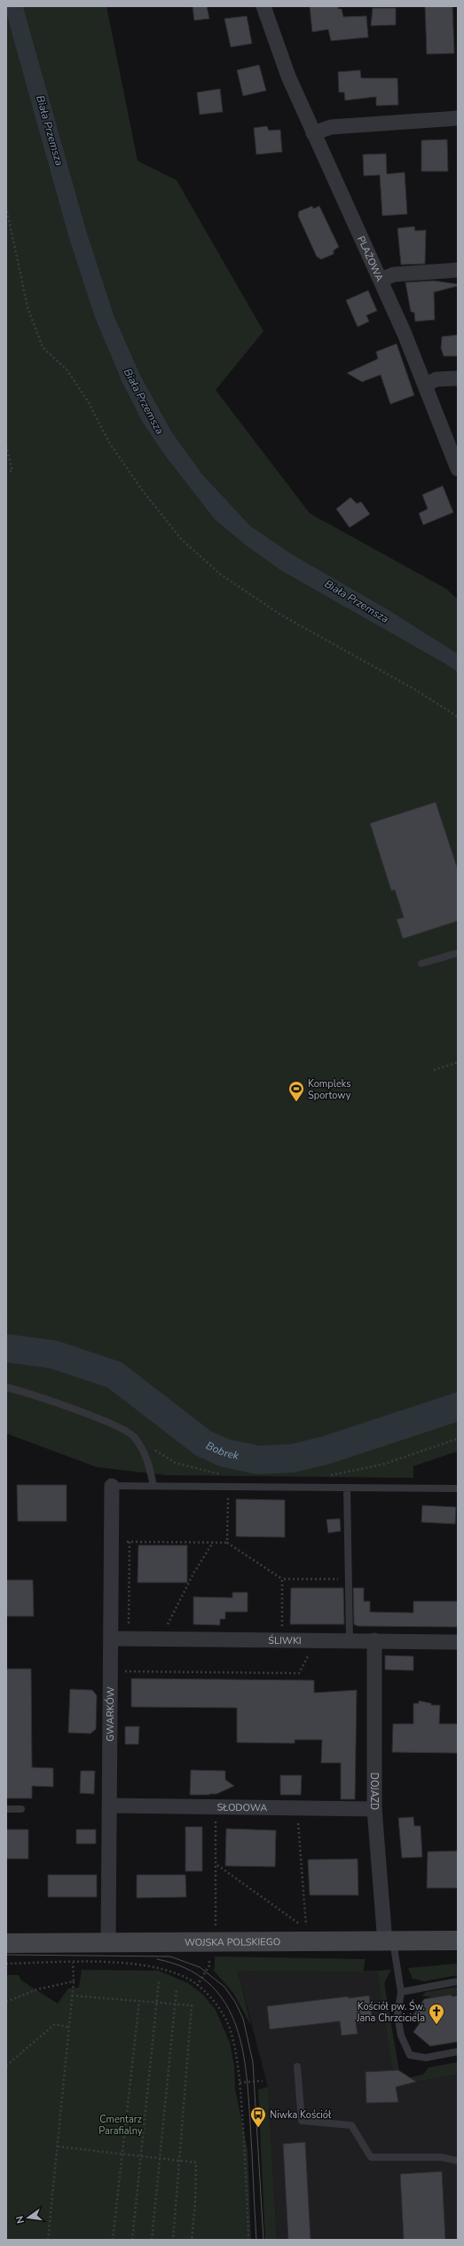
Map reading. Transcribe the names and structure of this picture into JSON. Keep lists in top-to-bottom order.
{
  "streets": {
    "main road": ["WOJSKA POLSKIEGO"],
    "street": [
      "PLAŻOWA",
      "ŚLIWKI",
      "GWARKÓW",
      "DOJAZD",
      "SŁODOWA"
    ]
  },
  "crossings": [
    ["ŚLIWKI", "GWARKÓW"],
    ["ŚLIWKI", "DOJAZD"],
    ["GWARKÓW", "SŁODOWA"],
    ["GWARKÓW", "WOJSKA POLSKIEGO"],
    ["DOJAZD", "SŁODOWA"],
    ["DOJAZD", "WOJSKA POLSKIEGO"]
  ],
  "water": ["Biała Przemsza", "Bobrek"],
  "parks": ["Cmentarz Parafialny"],
  "places": {
    "sports": ["Kompleks Sportowy"],
    "church": ["Kościół pw. Św. Jana Chrzciciela"],
    "bus stop": ["Niwka Kościół"]
  },
  "north": "left"
}
